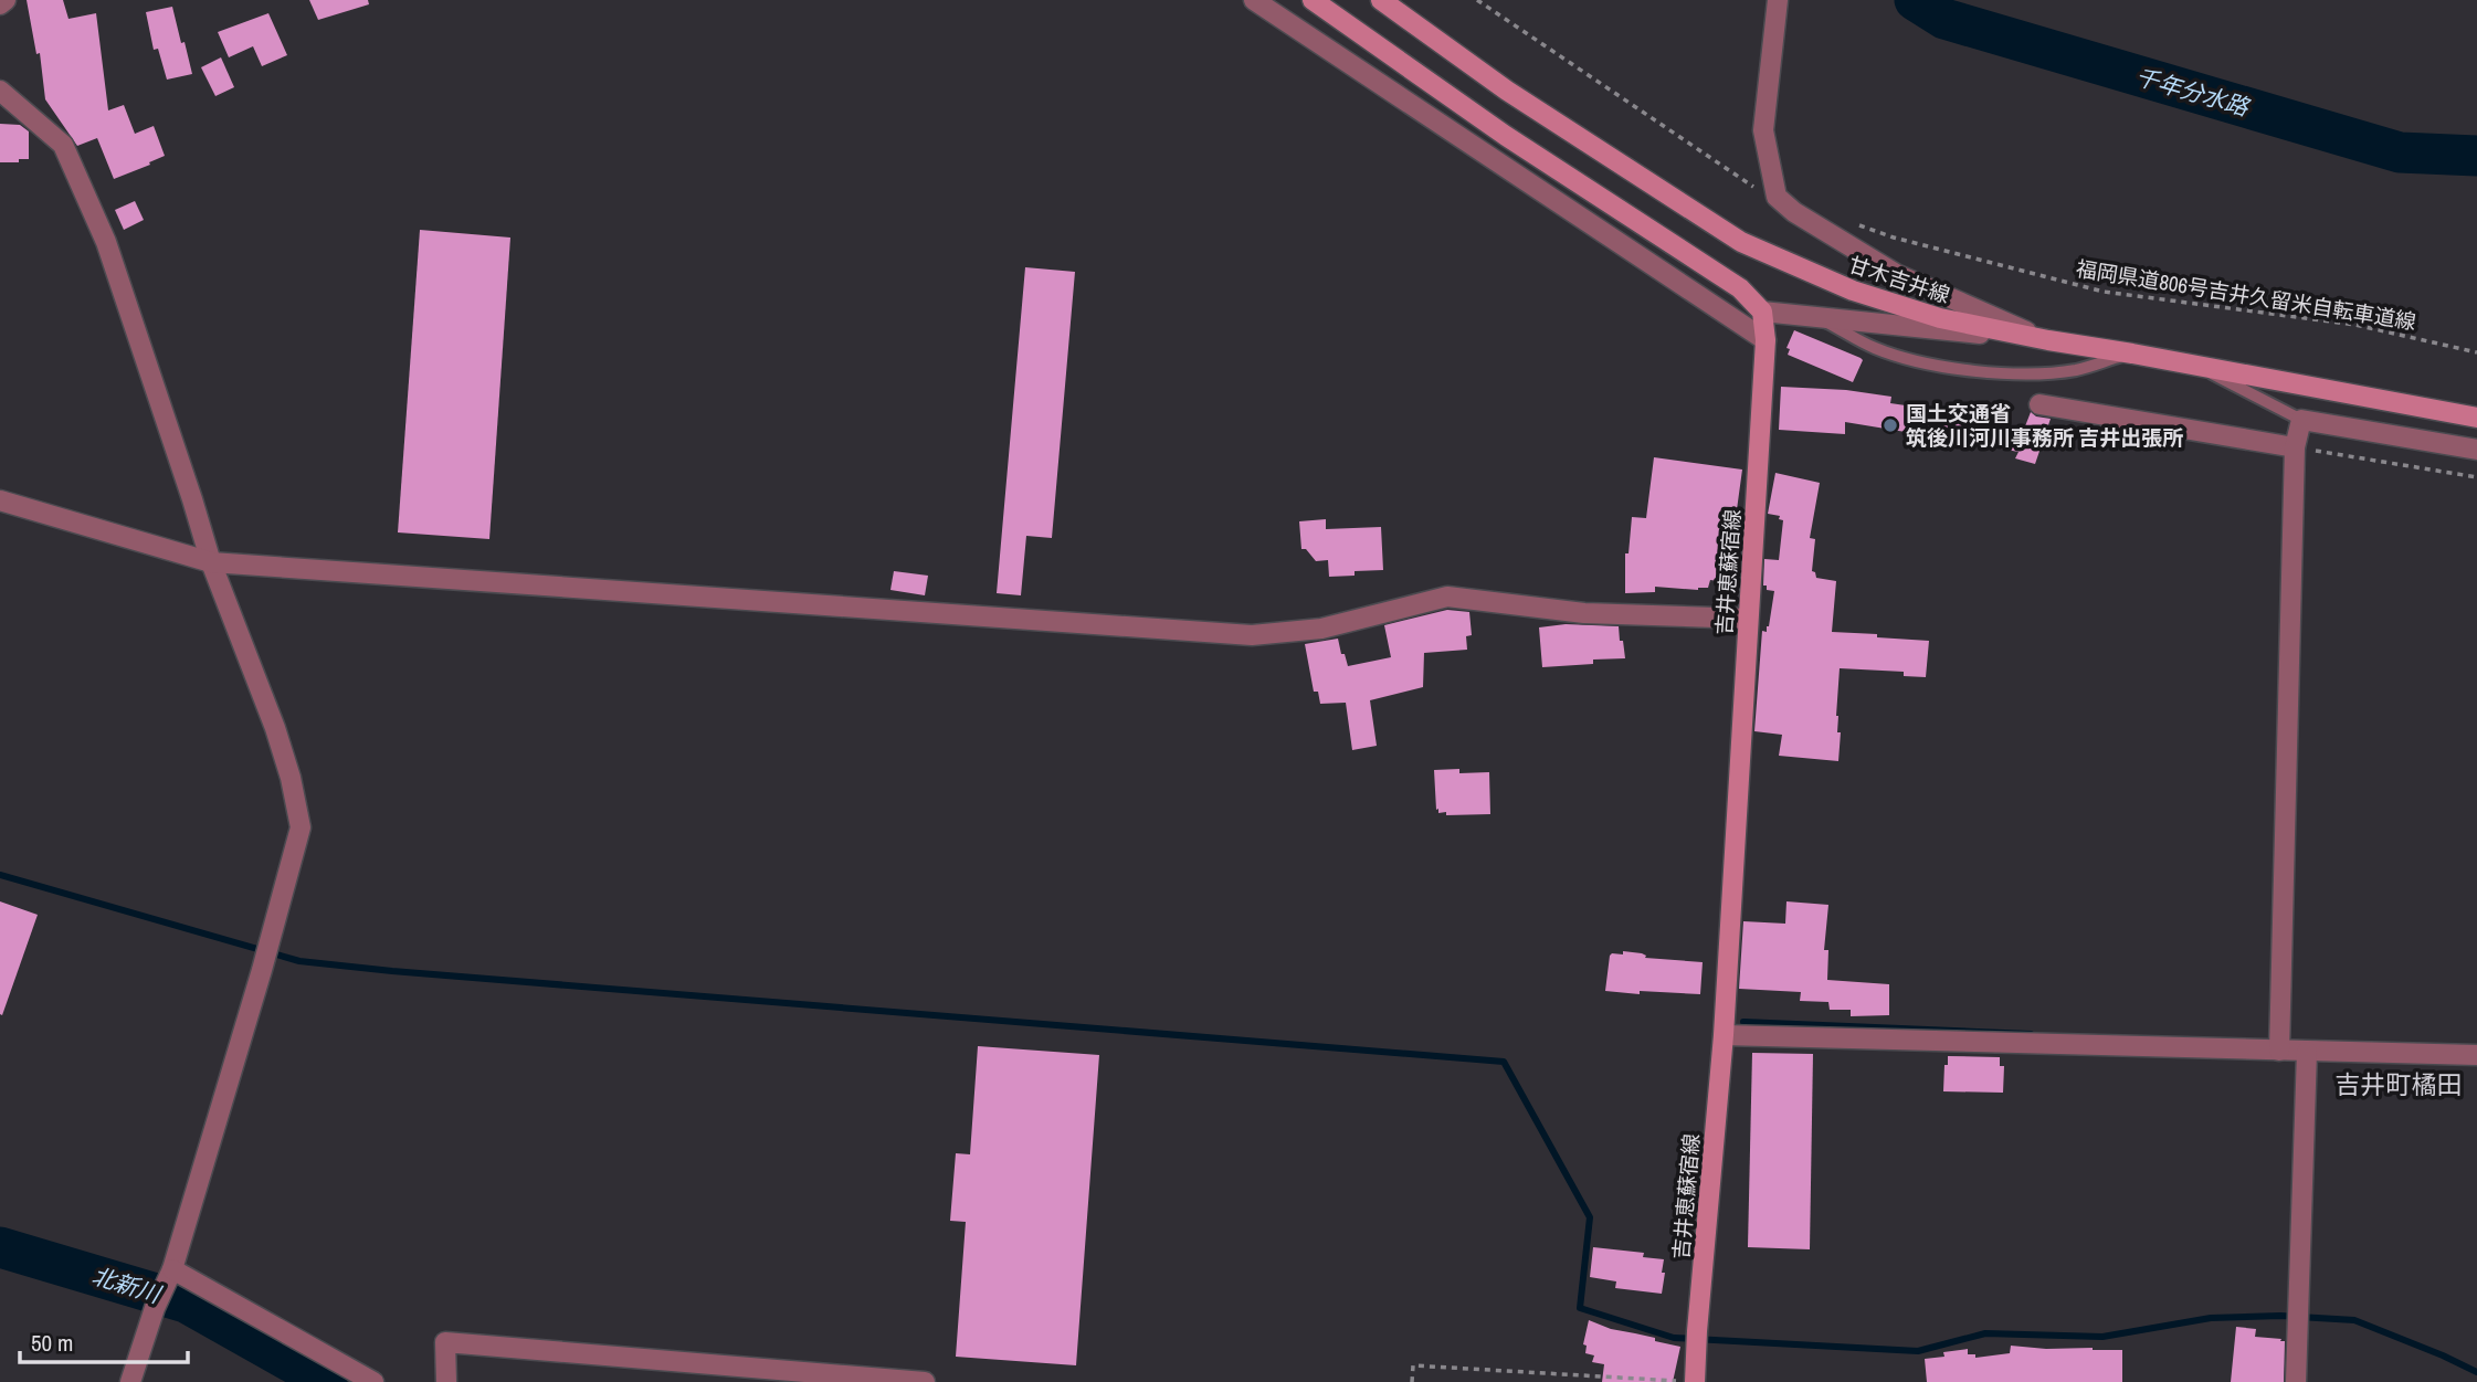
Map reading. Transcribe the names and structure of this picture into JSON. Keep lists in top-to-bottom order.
{
  "streets": {
    "main road": ["甘木吉井線", "吉井恵蘇宿線"],
    "path": ["福岡県道806号吉井久留米自転車道線"]
  },
  "districts": ["吉井町橘田"],
  "water": ["千年分水路", "北新川"],
  "places": ["国土交通省 筑後川河川事務所 吉井出張所"],
  "scale_bar": "50 m"
}
